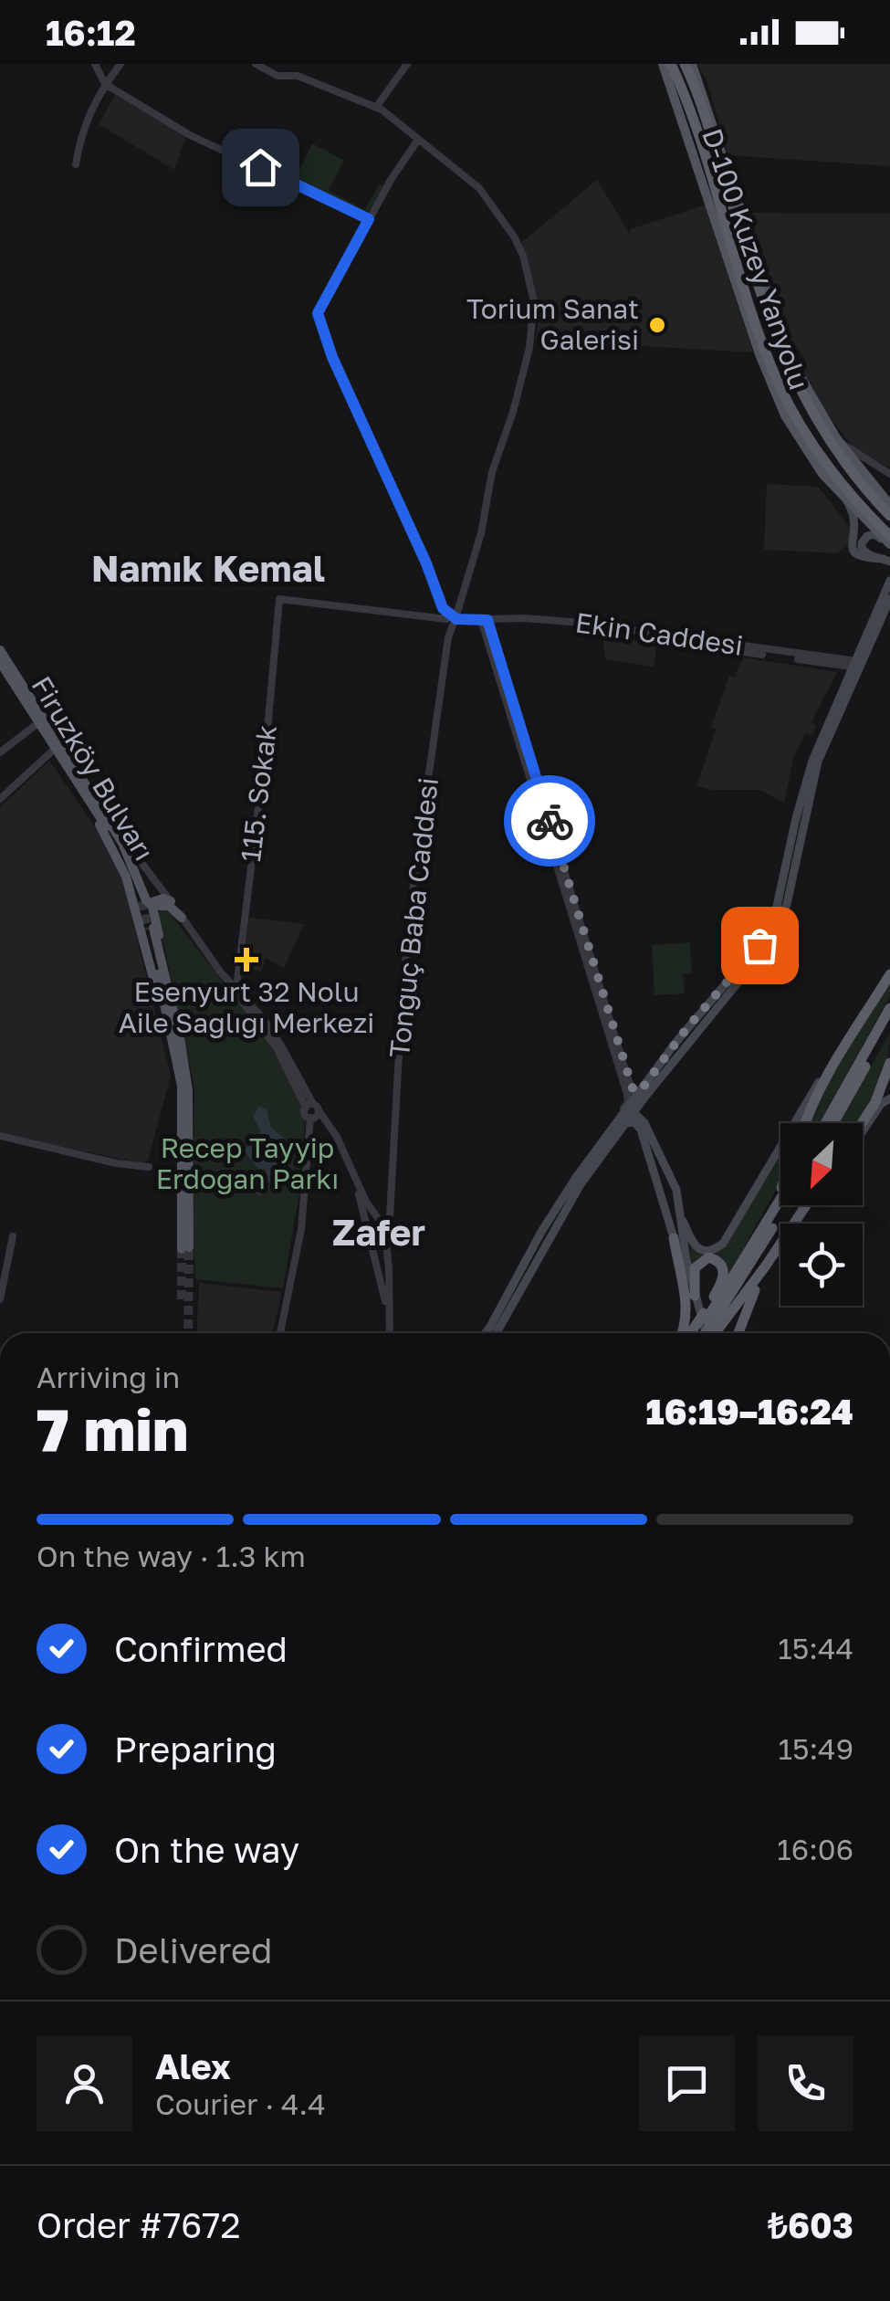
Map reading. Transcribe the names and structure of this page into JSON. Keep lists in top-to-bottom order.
{
  "streets": {
    "main road": ["D-100 Kuzey Yanyolu", "Firuzköy Bulvarı"],
    "street": ["Ekin Caddesi", "115. Sokak", "Tonguç Baba Caddesi"]
  },
  "crossings": [
    ["Ekin Caddesi", "115. Sokak"],
    ["Ekin Caddesi", "Tonguç Baba Caddesi"]
  ],
  "districts": ["Namık Kemal", "Zafer"],
  "parks": ["Recep Tayyip Erdoğan Parkı"],
  "places": {
    "other": ["Torium Sanat Galerisi"],
    "health": ["Esenyurt 32 Nolu Aile Sağlığı Merkezi"]
  },
  "north": "bottom left",
  "page": {
    "status": "16:12",
    "heading": ["7 min", "Arriving in", "16:19–16:24"],
    "panel": [
      "Alex",
      "Courier · 4.4",
      "Order #7672",
      "₺603"
    ],
    "bar": "On the way · 1.3 km",
    "list": [
      ["Confirmed", "15:44"],
      ["Preparing", "15:49"],
      ["On the way", "16:06"],
      "Delivered"
    ]
  }
}
